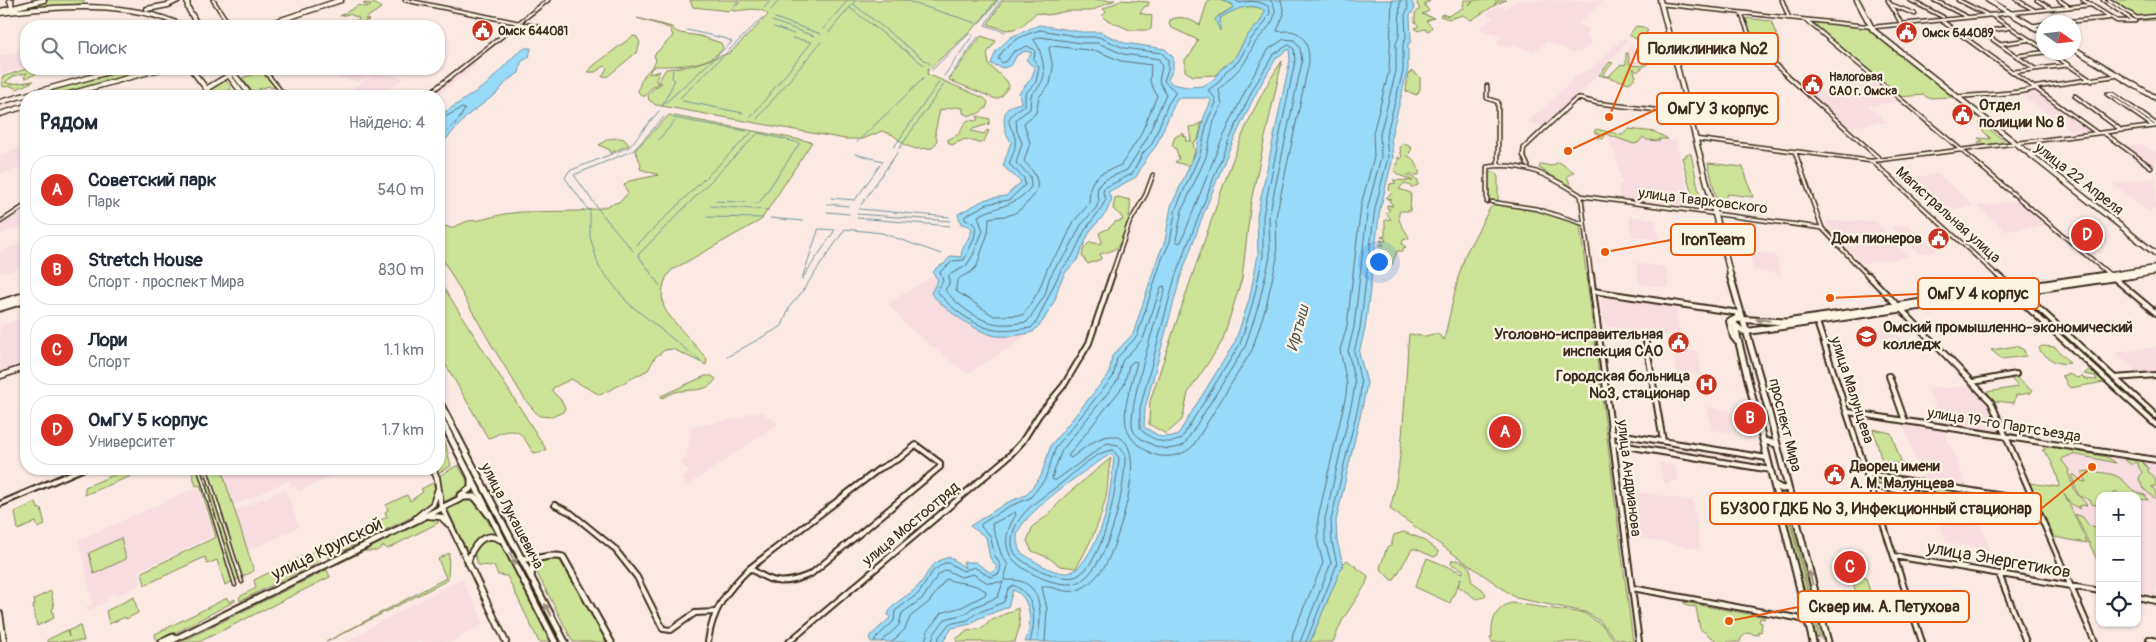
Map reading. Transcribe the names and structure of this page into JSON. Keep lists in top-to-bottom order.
{
  "streets": {
    "main road": [
      "улица 22 Апреля",
      "проспект Мира",
      "улица Лукашевича",
      "улица Крупской"
    ],
    "street": [
      "улица Тварковского",
      "Магистральная улица",
      "улица Малунцева",
      "улица 19-го Партсъезда",
      "улица Андрианова",
      "улица Мостоотряд",
      "улица Энергетиков"
    ]
  },
  "crossings": [
    ["улица Тварковского", "проспект Мира"],
    ["улица Тварковского", "улица Андрианова"],
    ["улица Малунцева", "улица 19-го Партсъезда"],
    ["улица Малунцева", "улица Энергетиков"],
    ["улица Лукашевича", "улица Крупской"]
  ],
  "water": ["Иртыш"],
  "places": {
    "public building": [
      "Омск 644081",
      "Омск 644089",
      "Налоговая САО г. Омска",
      "Отдел полиции № 8",
      "Дом пионеров",
      "Уголовно-исправительная инспекция САО",
      "Дворец имени А. М. Малунцева"
    ],
    "other": [
      "Поликлиника №2",
      "ОмГУ 3 корпус",
      "IronTeam",
      "ОмГУ 4 корпус",
      "БУЗОО ГДКБ № 3, Инфекционный стационар",
      "Сквер им. А. Петухова"
    ],
    "school or university": ["Омский промышленно-экономический колледж"],
    "hospital": ["Городская больница №3, стационар"]
  },
  "north": "right",
  "page": {
    "search": "Поиск",
    "heading": ["Рядом", "Найдено: 4"],
    "list": [
      {
        "mark": "A",
        "name": "Советский парк",
        "note": "Парк",
        "value": "540 m"
      },
      {
        "mark": "B",
        "name": "Stretch House",
        "note": "Спорт · проспект Мира",
        "value": "830 m"
      },
      {
        "mark": "C",
        "name": "Лори",
        "note": "Спорт",
        "value": "1.1 km"
      },
      {
        "mark": "D",
        "name": "ОмГУ 5 корпус",
        "note": "Университет",
        "value": "1.7 km"
      }
    ],
    "pins": [
      "D",
      "B",
      "A",
      "C"
    ],
    "map_buttons": ["+", "−"]
  }
}
